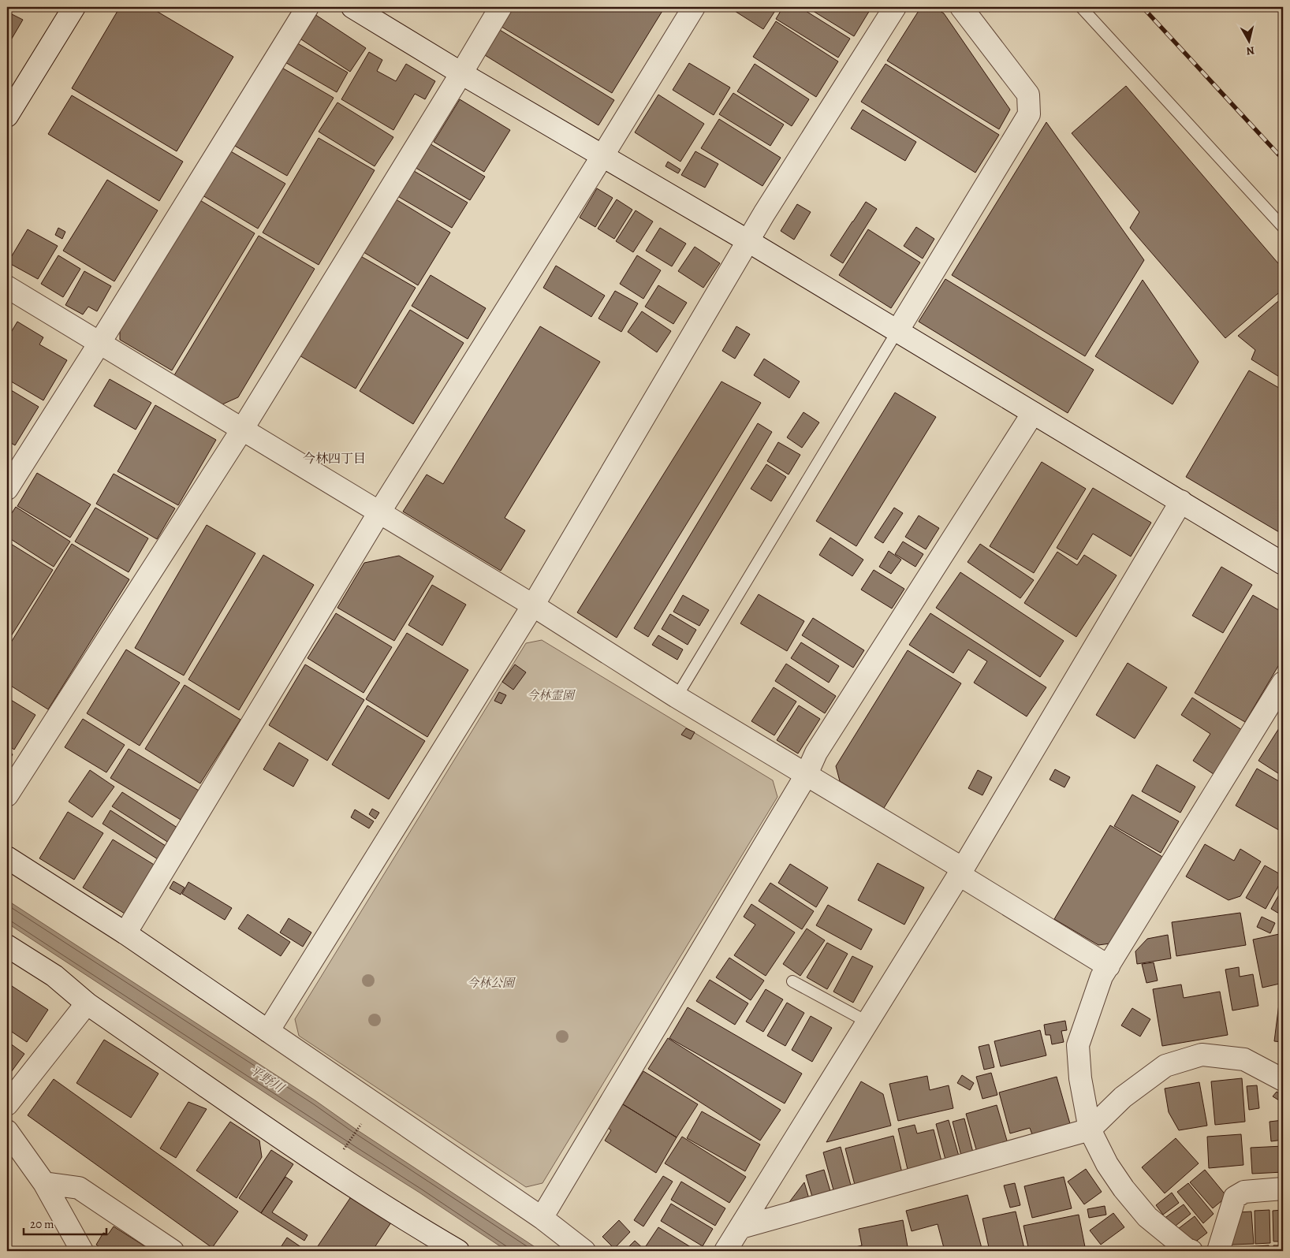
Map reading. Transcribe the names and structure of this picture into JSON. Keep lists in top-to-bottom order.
{
  "districts": ["今林四丁目"],
  "water": ["平野川"],
  "parks": ["今林霊園", "今林公園"],
  "scale_bar": "20 m",
  "north": "bottom"
}
